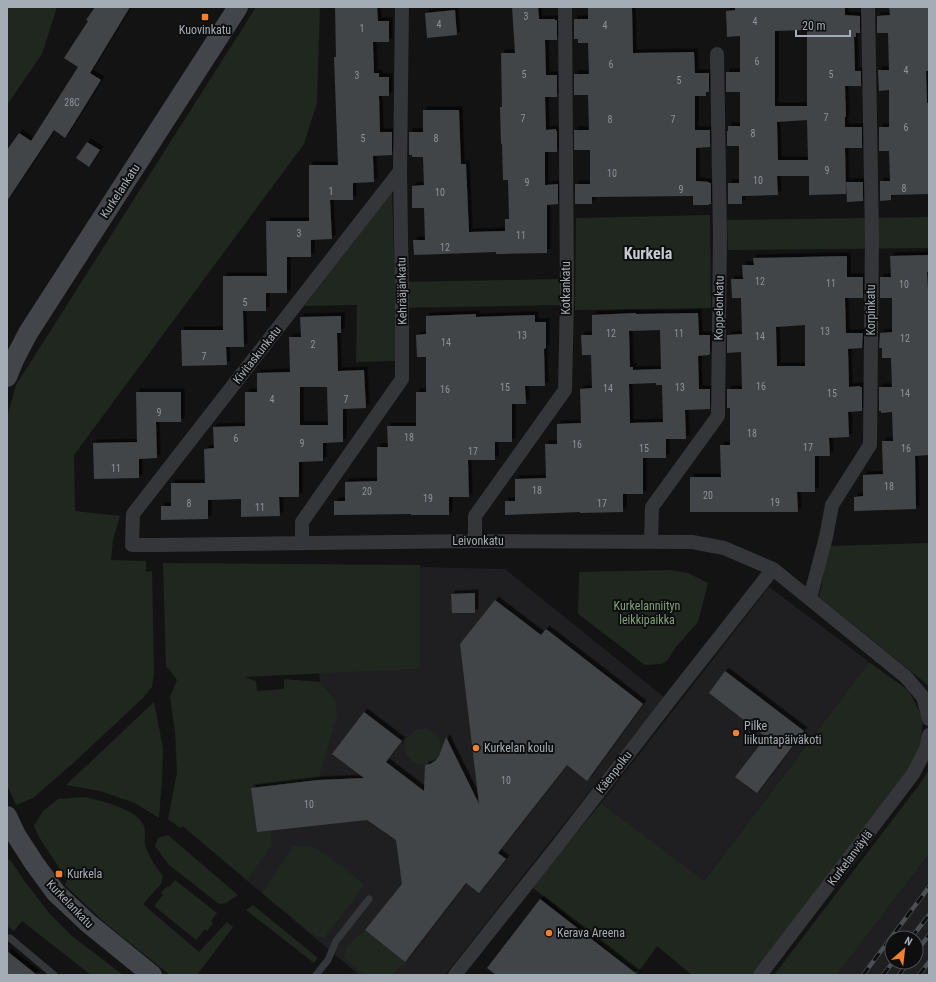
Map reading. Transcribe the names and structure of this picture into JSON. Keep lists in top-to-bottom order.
{
  "streets": {
    "street": [
      "Kurkelankatu",
      "Kotkankatu",
      "Kehrääjänkatu",
      "Koppelonkatu",
      "Korpinkatu",
      "Kivitaskunkatu",
      "Leivonkatu",
      "Käenpolku",
      "Kurkelanväylä"
    ]
  },
  "crossings": [
    ["Kotkankatu", "Leivonkatu"],
    ["Kehrääjänkatu", "Kivitaskunkatu"],
    ["Kehrääjänkatu", "Leivonkatu"],
    ["Koppelonkatu", "Leivonkatu"],
    ["Korpinkatu", "Leivonkatu"],
    ["Kivitaskunkatu", "Leivonkatu"],
    ["Leivonkatu", "Käenpolku"]
  ],
  "districts": ["Kurkela"],
  "parks": ["Kurkelanniityn leikkipaikka"],
  "places": {
    "transit": ["Kuovinkatu", "Kurkela"],
    "other": ["Pilke liikuntapäiväkoti", "Kurkelan koulu", "Kerava Areena"]
  },
  "house_numbers": [
    "3",
    "4",
    "4",
    "4",
    "1",
    "6",
    "6",
    "4",
    "5",
    "5",
    "3",
    "5",
    "28C",
    "7",
    "7",
    "8",
    "7",
    "6",
    "8",
    "5",
    "8",
    "9",
    "10",
    "10",
    "9",
    "8",
    "9",
    "1",
    "10",
    "3",
    "11",
    "12",
    "12",
    "11",
    "10",
    "5",
    "13",
    "12",
    "11",
    "13",
    "14",
    "12",
    "14",
    "2",
    "7",
    "16",
    "15",
    "13",
    "14",
    "16",
    "15",
    "14",
    "4",
    "7",
    "9",
    "18",
    "18",
    "6",
    "9",
    "16",
    "17",
    "15",
    "16",
    "17",
    "11",
    "18",
    "18",
    "20",
    "20",
    "19",
    "19",
    "8",
    "17",
    "11",
    "10",
    "10"
  ],
  "scale_bar": "20 m",
  "north": "top right"
}
